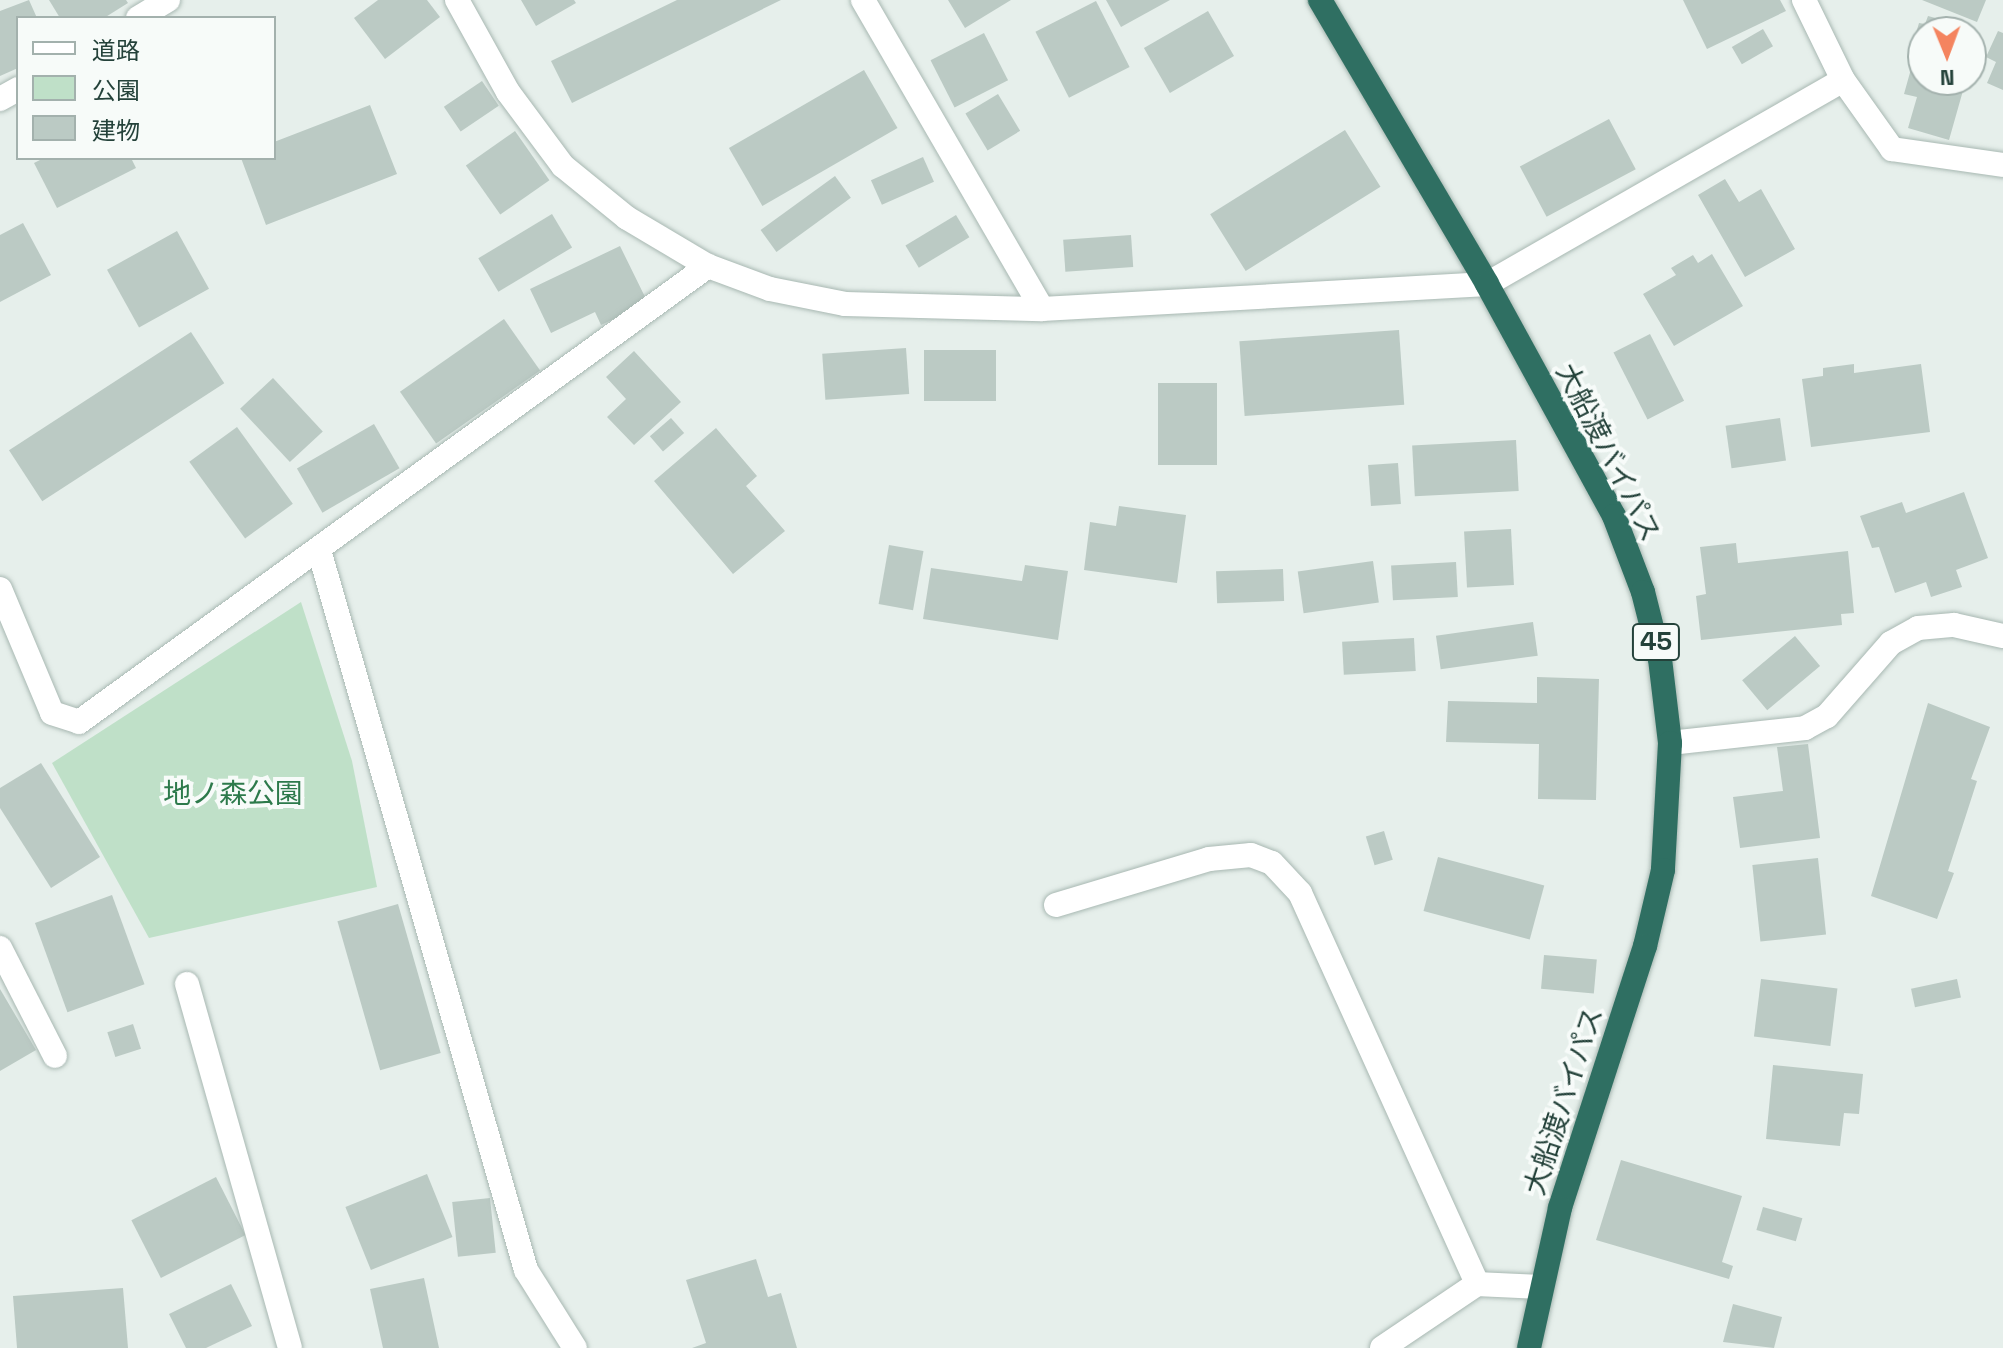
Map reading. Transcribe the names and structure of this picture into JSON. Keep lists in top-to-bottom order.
{
  "streets": {
    "highway": ["大船渡バイパス", "45"]
  },
  "parks": ["地ノ森公園"],
  "legend": ["道路", "公園", "建物"],
  "north": "bottom"
}
